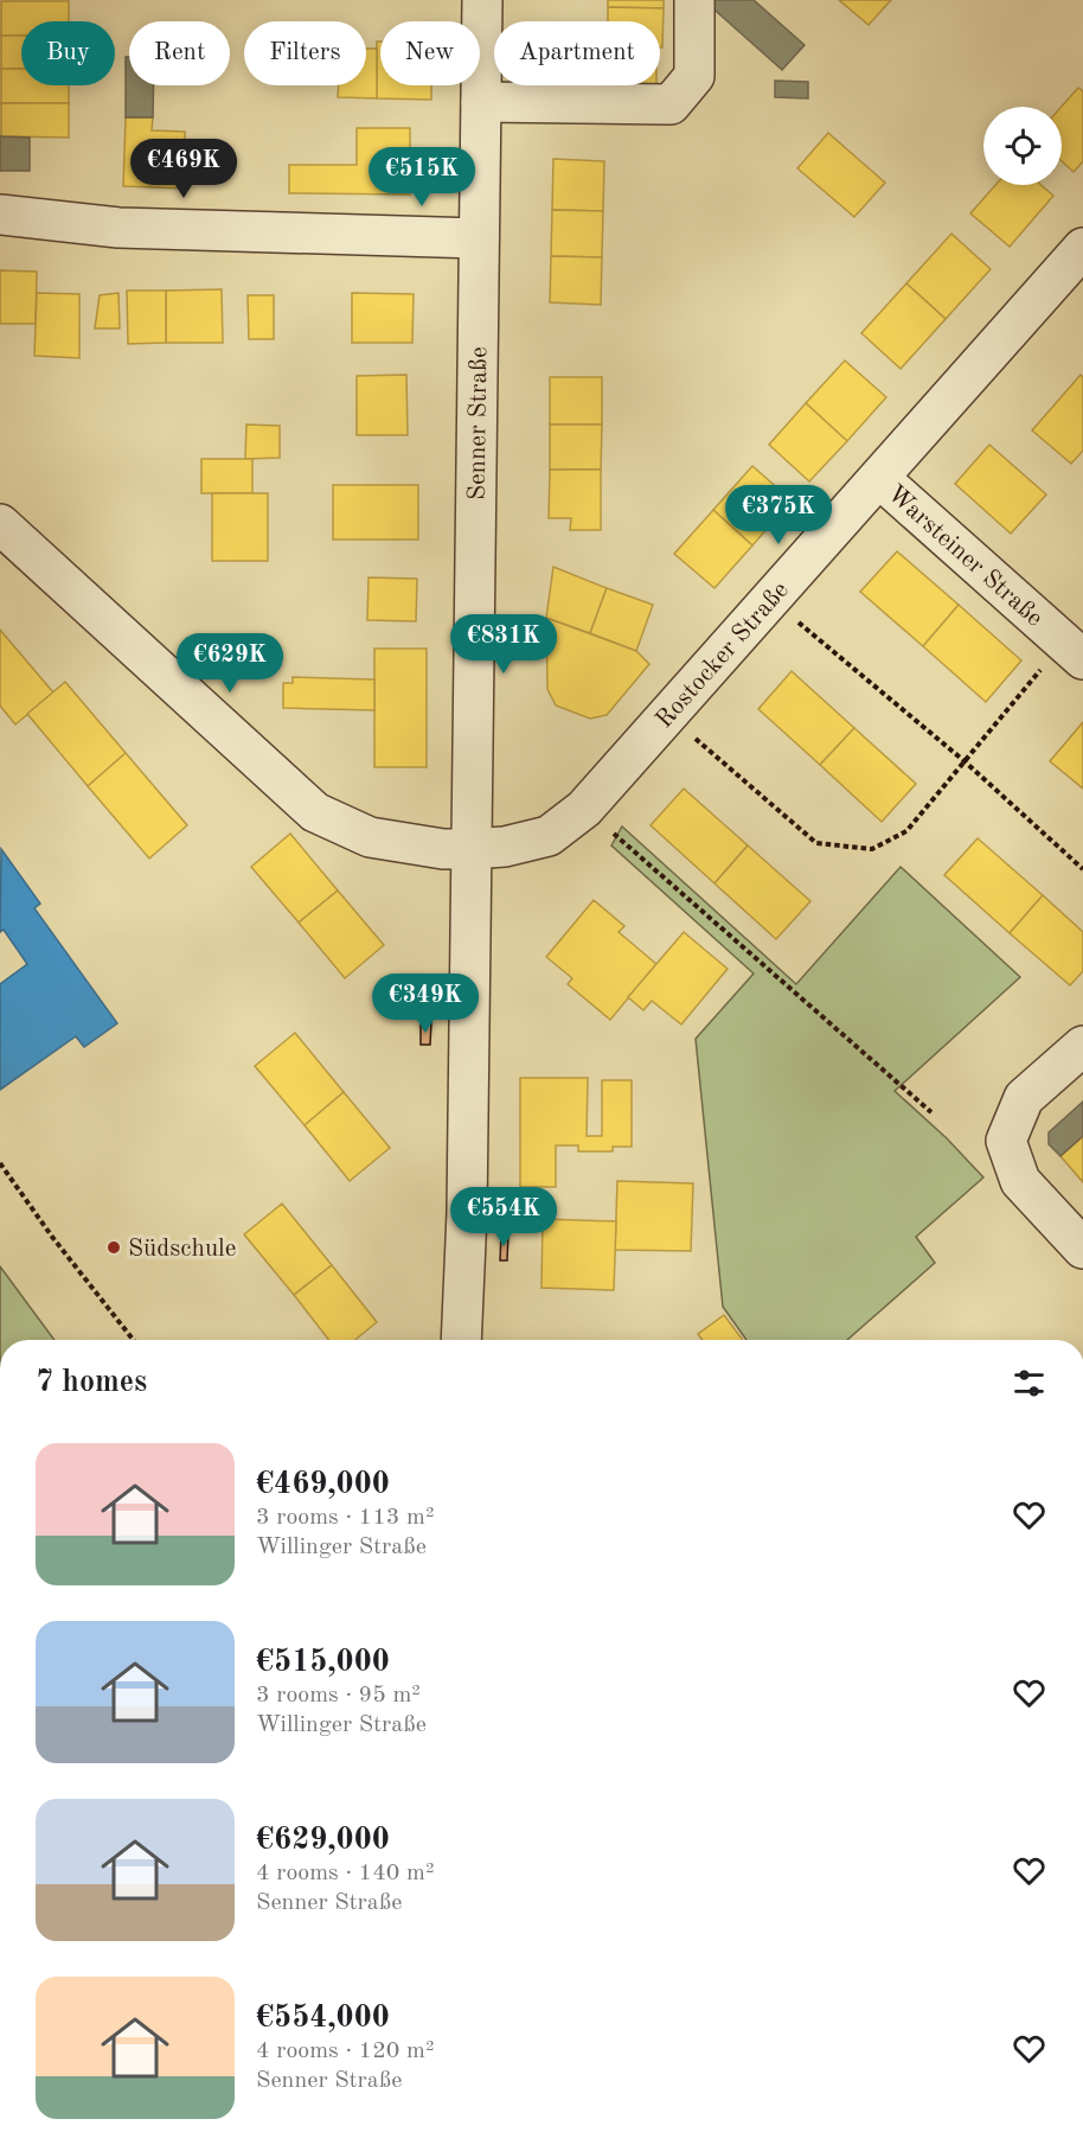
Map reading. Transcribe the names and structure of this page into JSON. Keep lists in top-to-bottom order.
{
  "streets": {
    "street": ["Senner Straße", "Warsteiner Straße", "Rostocker Straße"]
  },
  "crossings": [
    ["Senner Straße", "Rostocker Straße"],
    ["Warsteiner Straße", "Rostocker Straße"]
  ],
  "places": ["Südschule"],
  "page": {
    "chip": [
      "Buy",
      "Rent",
      "Filters",
      "New",
      "Apartment"
    ],
    "price": [
      "€469K",
      "€515K",
      "€375K",
      "€831K",
      "€629K",
      "€349K",
      "€554K"
    ],
    "heading": "7 homes",
    "list": [
      {
        "name": "€469,000",
        "note": "3 rooms · 113 m² · Willinger Straße"
      },
      {
        "name": "€515,000",
        "note": "3 rooms · 95 m² · Willinger Straße"
      },
      {
        "name": "€629,000",
        "note": "4 rooms · 140 m² · Senner Straße"
      },
      {
        "name": "€554,000",
        "note": "4 rooms · 120 m² · Senner Straße"
      }
    ]
  }
}
